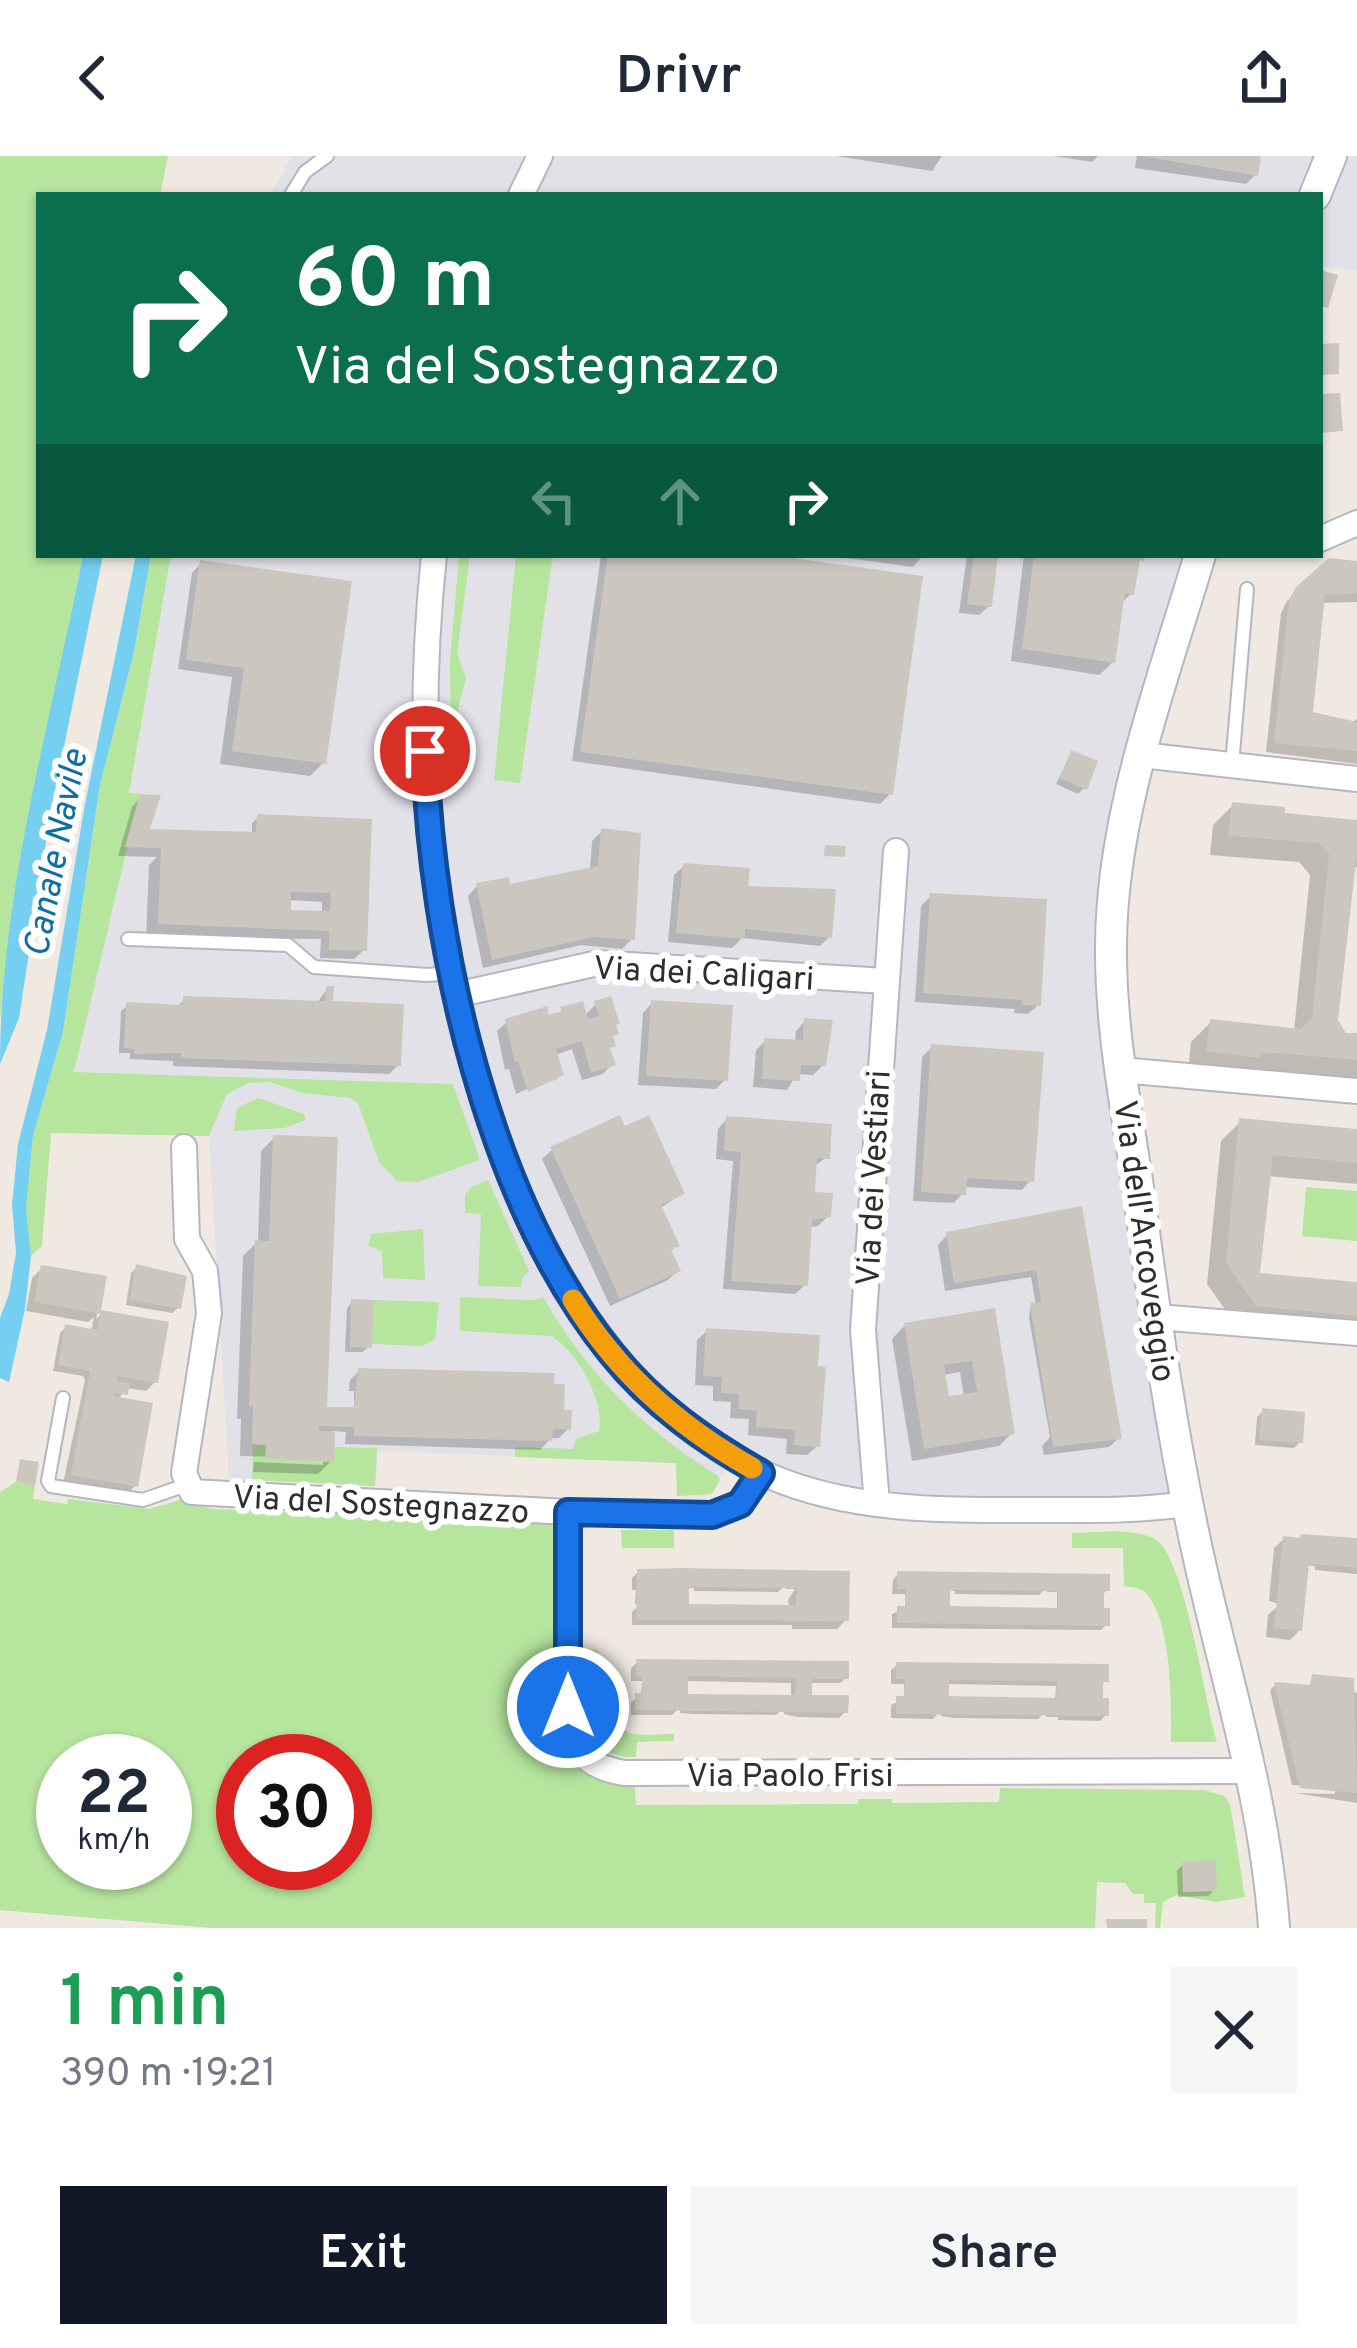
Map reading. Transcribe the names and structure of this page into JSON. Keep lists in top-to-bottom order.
{
  "streets": {
    "street": [
      "Via dei Caligari",
      "Via dei Vestiari",
      "Via dell'Arcoveggio",
      "Via del Sostegnazzo",
      "Via Paolo Frisi"
    ]
  },
  "crossings": [
    ["Via dei Caligari", "Via dei Vestiari"],
    ["Via dell'Arcoveggio", "Via Paolo Frisi"],
    ["Via del Sostegnazzo", "Via Paolo Frisi"]
  ],
  "water": ["Canale Navile"],
  "page": {
    "header": "Drivr",
    "turn": ["60 m", "Via del Sostegnazzo"],
    "speed": "22 km/h",
    "limit": "30",
    "heading": ["1 min", "390 m · 19:21"],
    "buttons": ["Exit", "Share"]
  }
}
